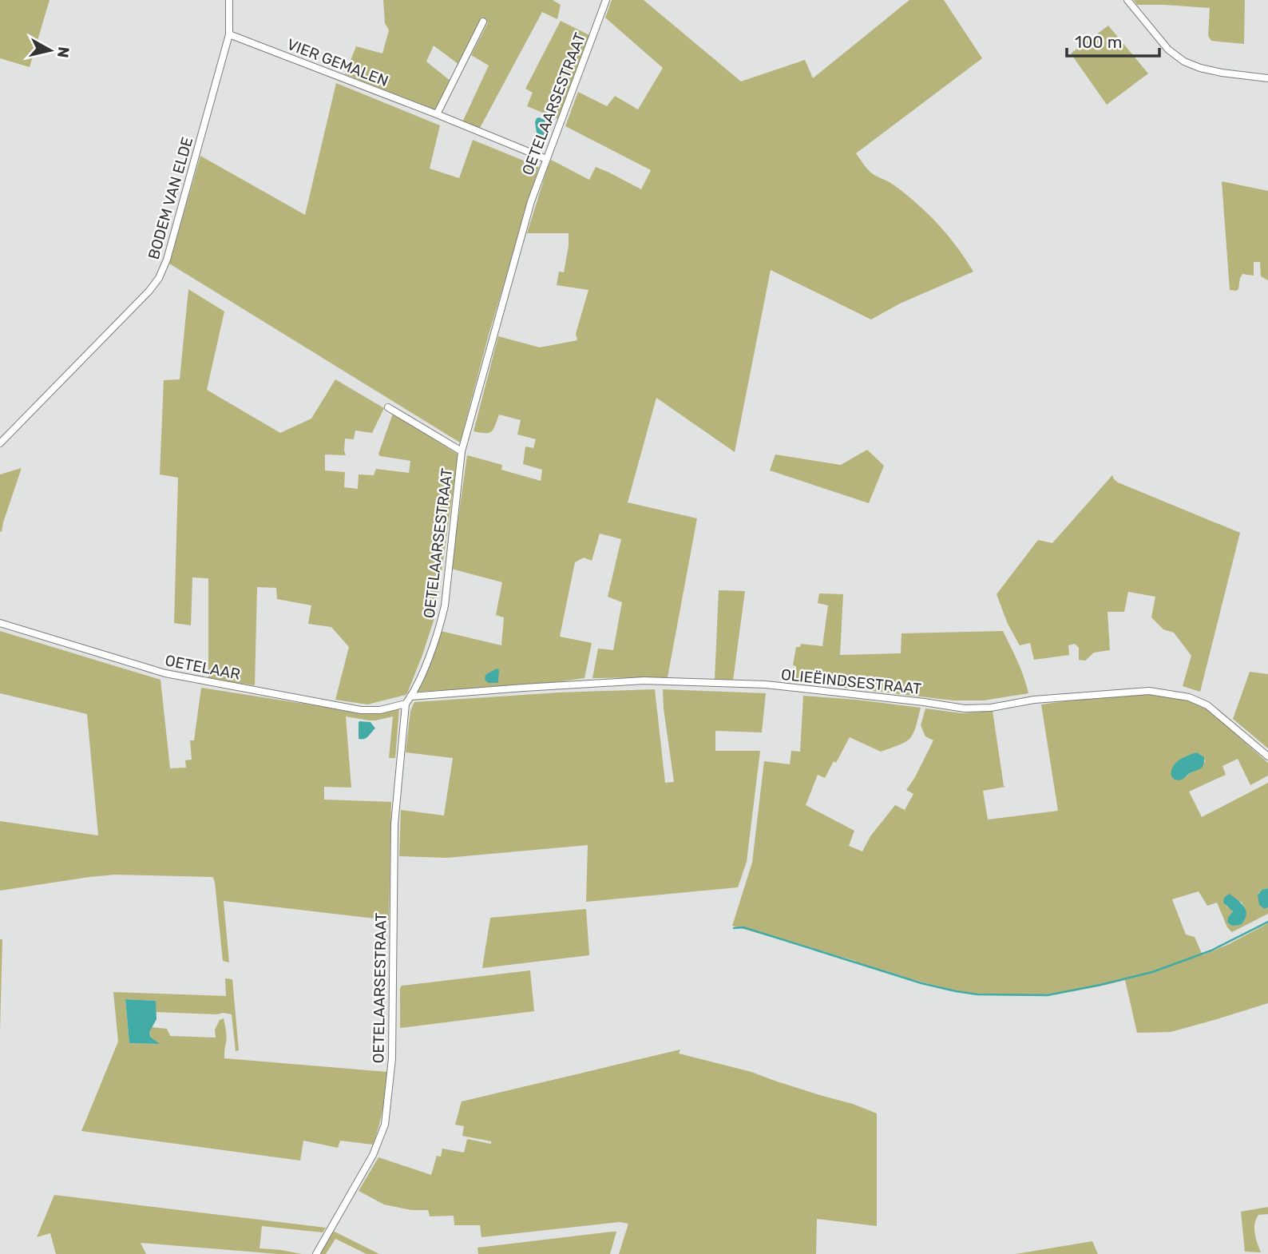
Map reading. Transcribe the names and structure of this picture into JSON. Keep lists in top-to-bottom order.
{
  "streets": {
    "street": [
      "VIER GEMALEN",
      "OETELAARSESTRAAT",
      "BODEM VAN ELDE",
      "OETELAAR",
      "OLIEËINDSESTRAAT"
    ]
  },
  "crossings": [
    ["VIER GEMALEN", "OETELAARSESTRAAT"],
    ["VIER GEMALEN", "BODEM VAN ELDE"],
    ["OETELAARSESTRAAT", "OETELAAR"],
    ["OETELAARSESTRAAT", "OLIEËINDSESTRAAT"]
  ],
  "scale_bar": "100 m",
  "north": "right"
}
